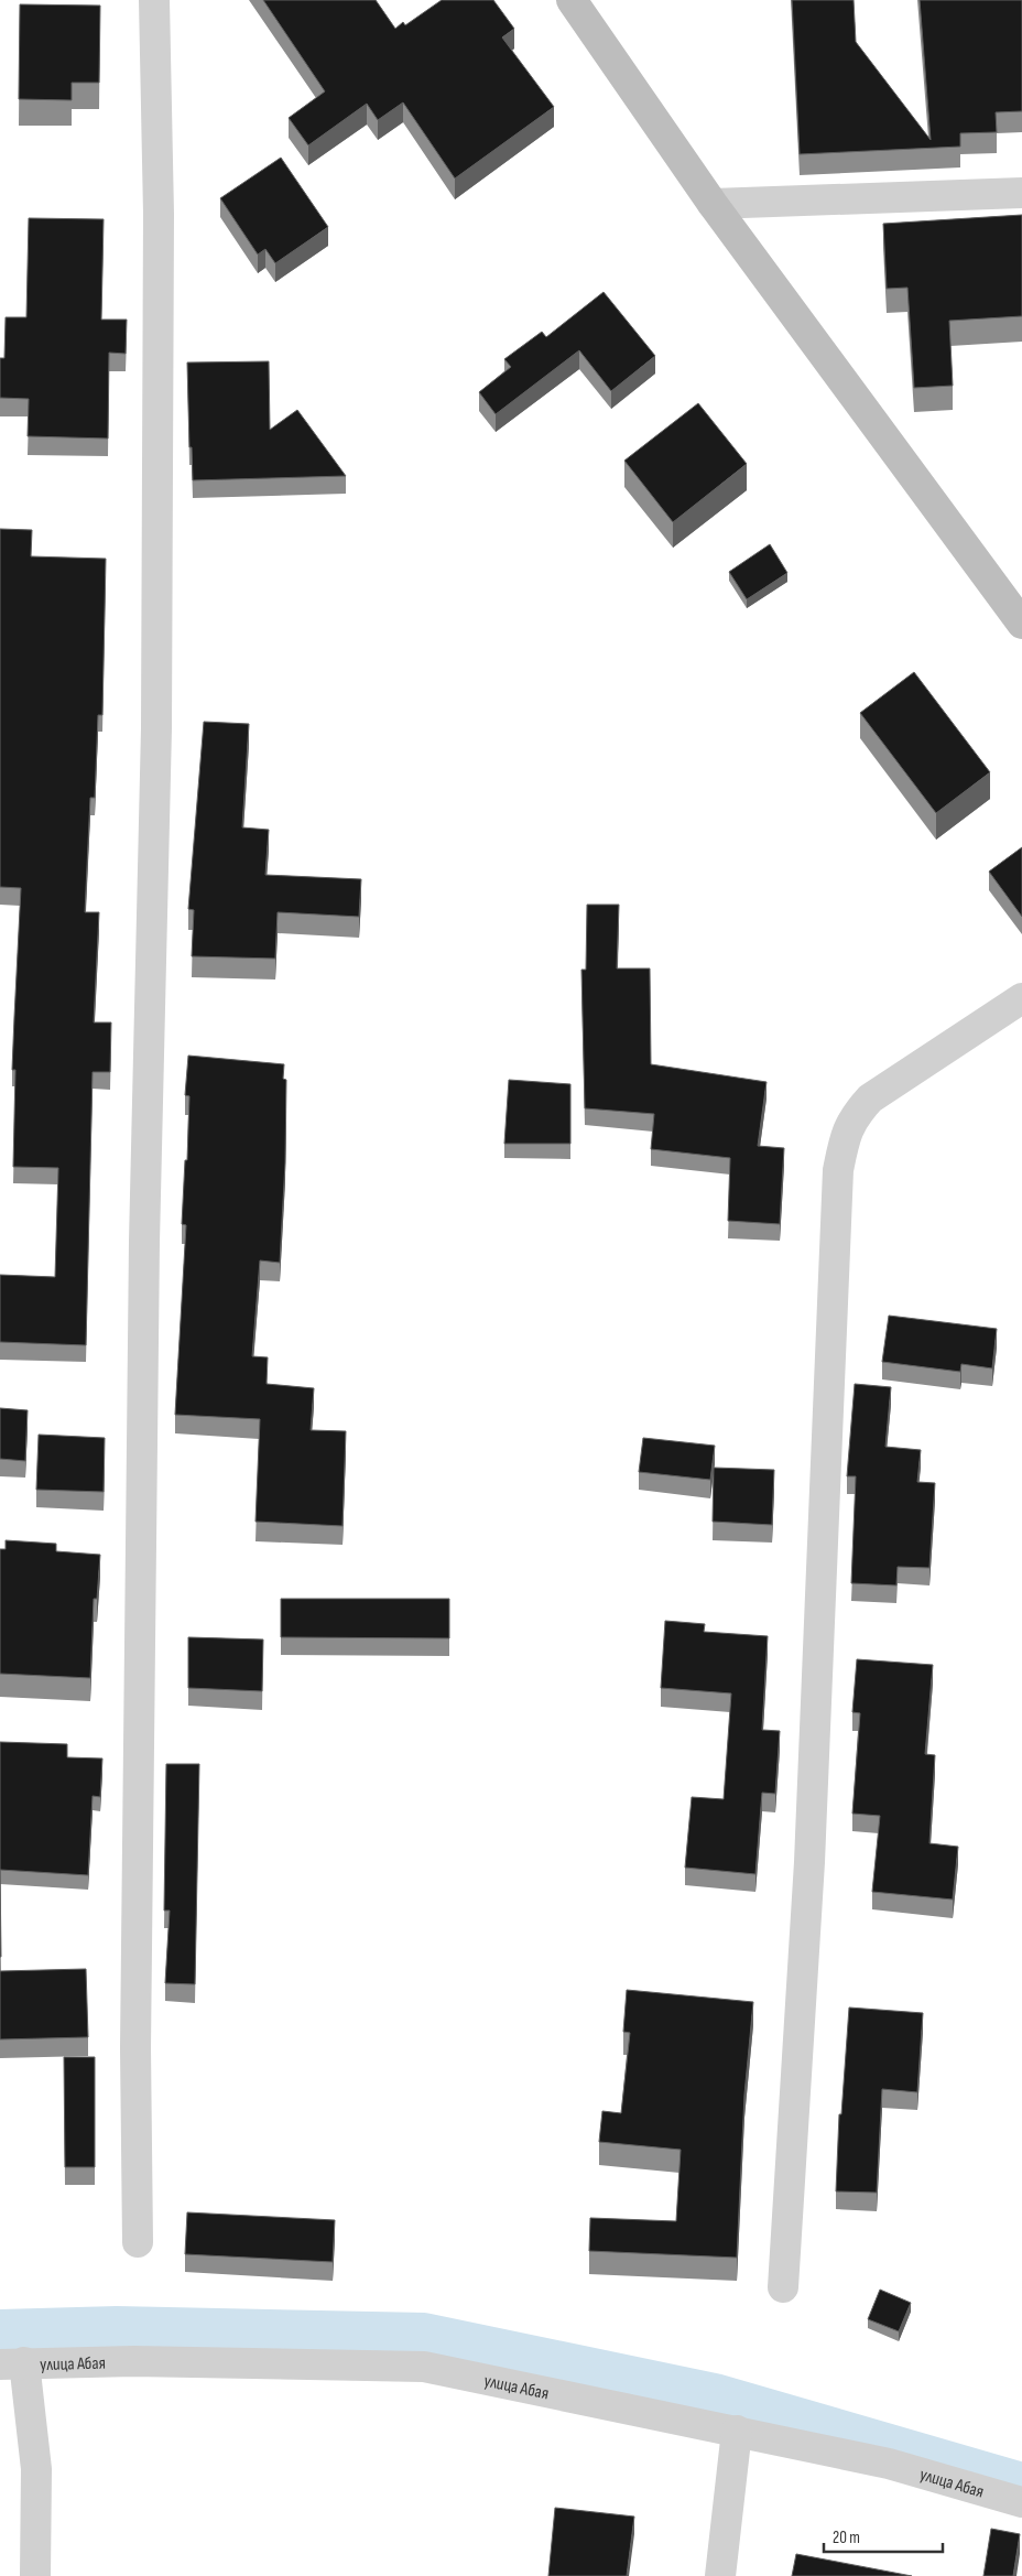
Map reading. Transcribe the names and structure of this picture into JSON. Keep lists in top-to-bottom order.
{
  "streets": {
    "street": ["улица Абая"]
  },
  "scale_bar": "20 m"
}
